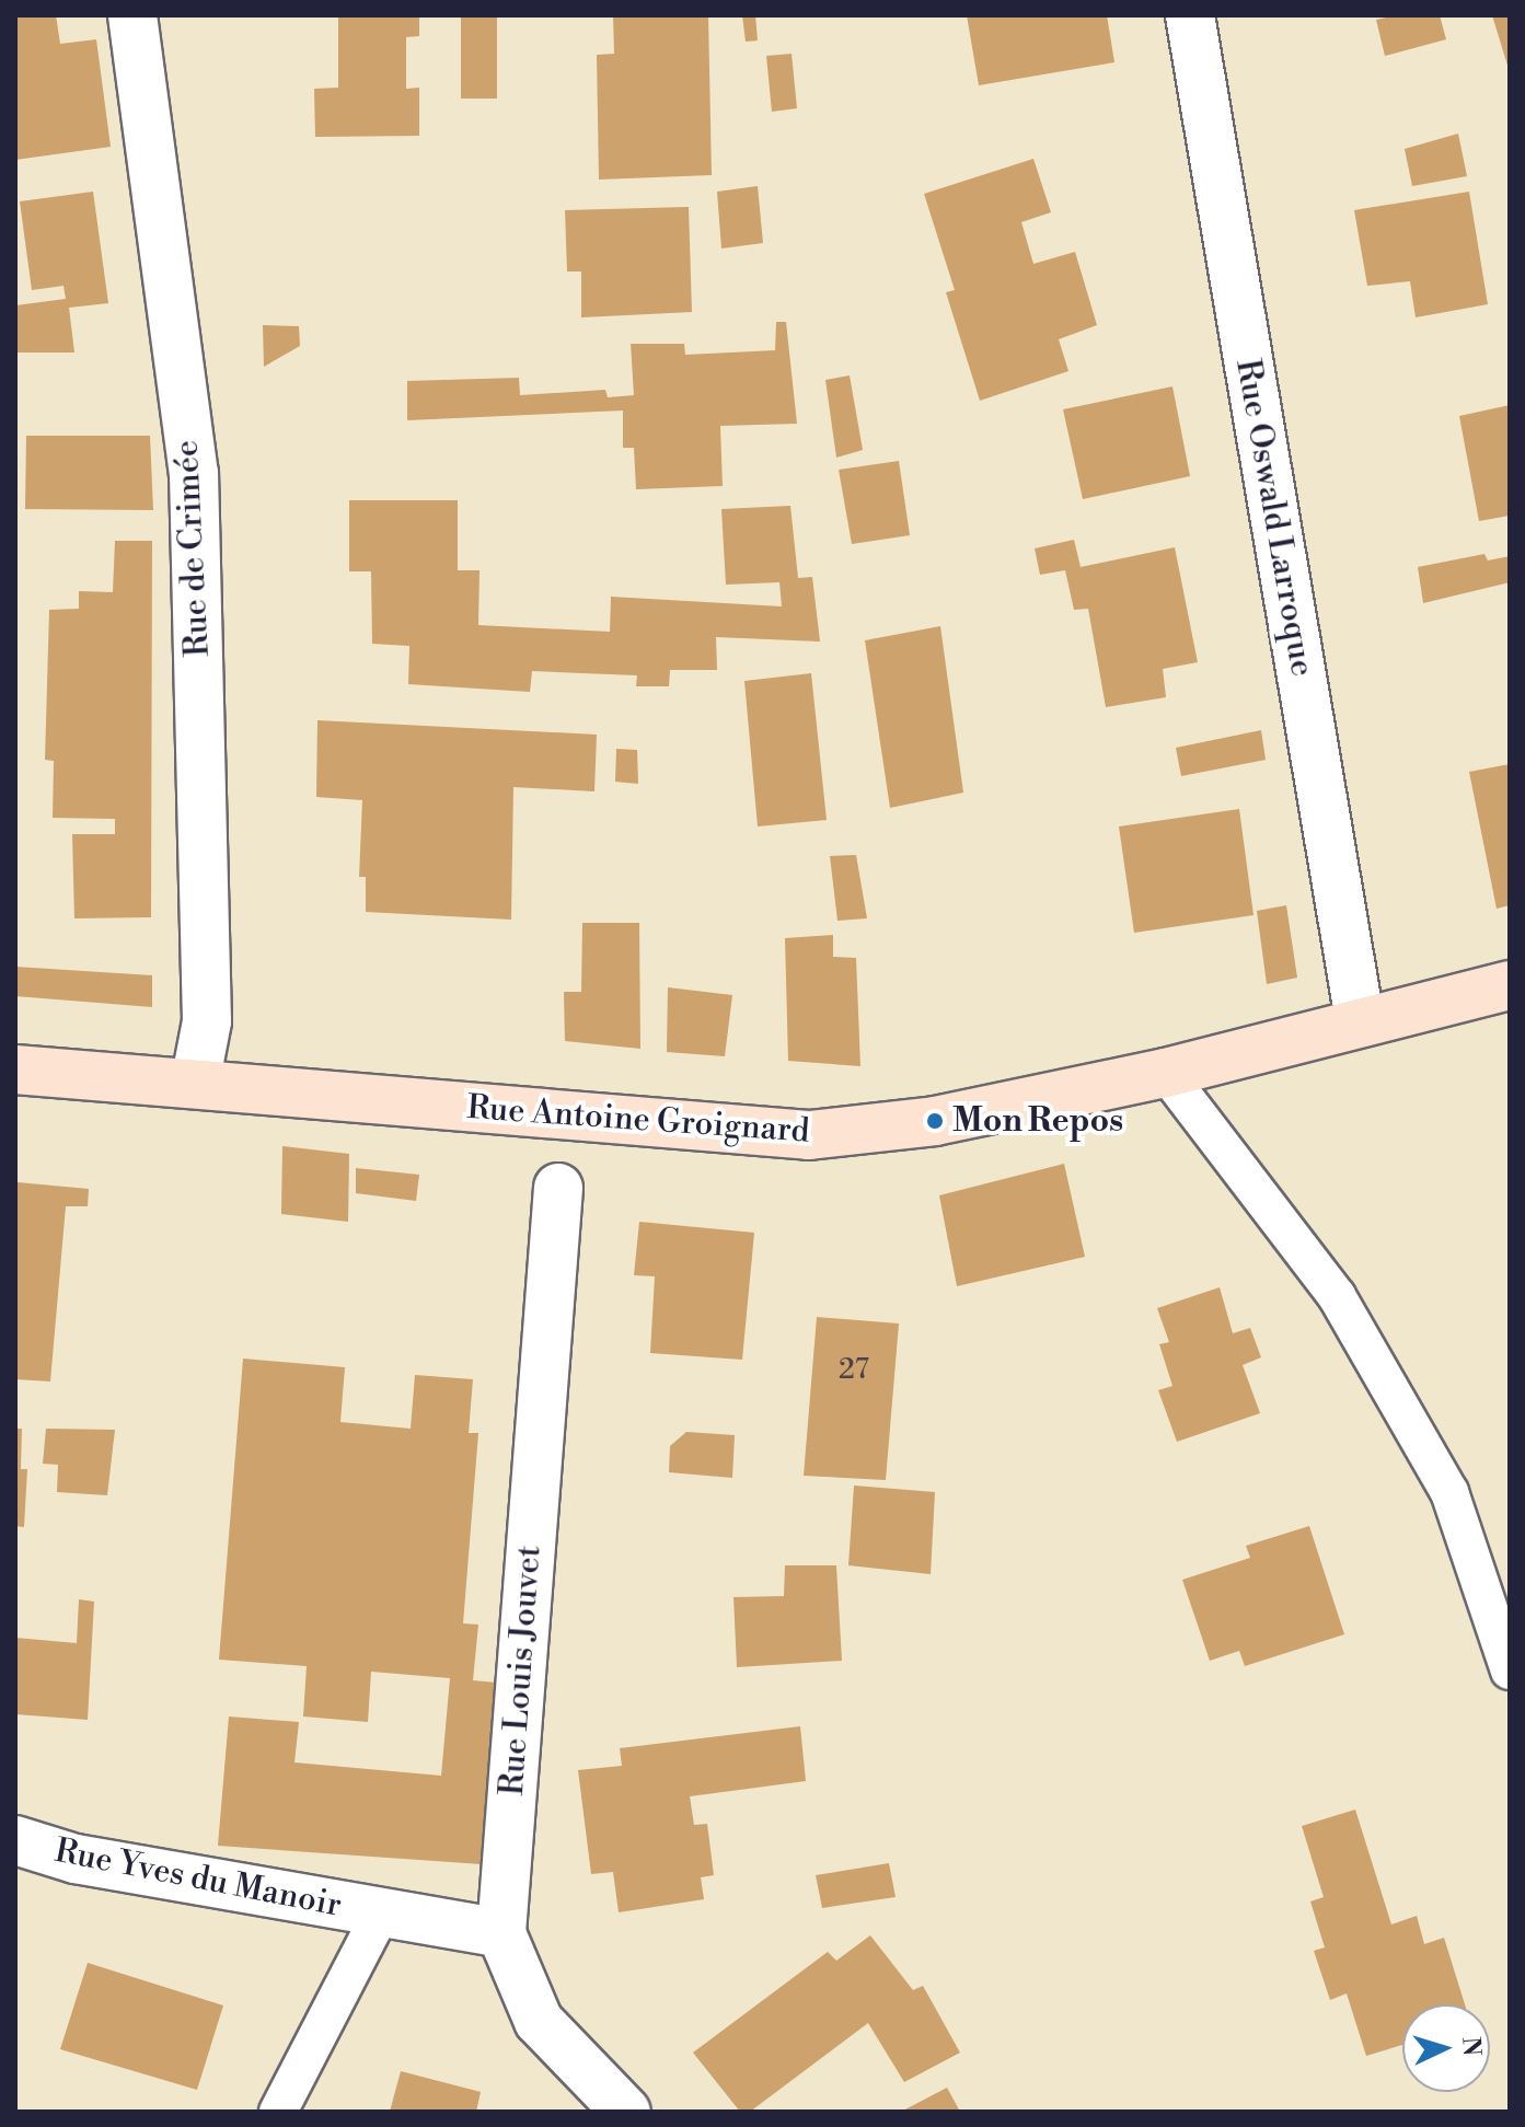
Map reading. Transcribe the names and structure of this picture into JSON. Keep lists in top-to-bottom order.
{
  "streets": {
    "main road": ["Rue Antoine Groignard"],
    "street": [
      "Rue Oswald Larroque",
      "Rue de Crimée",
      "Rue Louis Jouvet",
      "Rue Yves du Manoir"
    ]
  },
  "crossings": [
    ["Rue Oswald Larroque", "Rue Antoine Groignard"],
    ["Rue de Crimée", "Rue Antoine Groignard"],
    ["Rue Louis Jouvet", "Rue Yves du Manoir"]
  ],
  "places": ["Mon Repos"],
  "house_numbers": ["27"],
  "north": "right"
}
